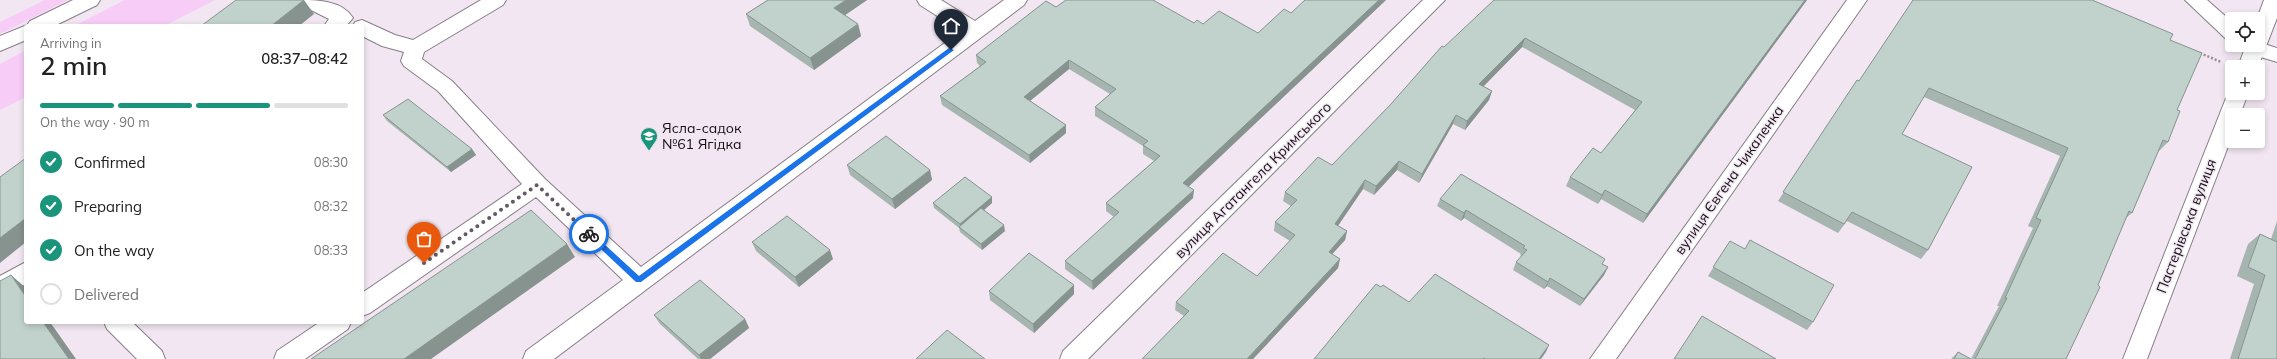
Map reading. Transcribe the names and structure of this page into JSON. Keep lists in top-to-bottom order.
{
  "streets": {
    "street": ["вулиця Агатангела Кримського", "вулиця Євгена Чикаленка", "Пастерівська вулиця"]
  },
  "places": {
    "school or university": ["Ясла-садок №61 Ягідка"]
  },
  "page": {
    "map_buttons": ["+", "−"],
    "heading": ["2 min", "Arriving in", "08:37–08:42"],
    "bar": "On the way · 90 m",
    "list": [
      ["Confirmed", "08:30"],
      ["Preparing", "08:32"],
      ["On the way", "08:33"],
      "Delivered"
    ]
  }
}
